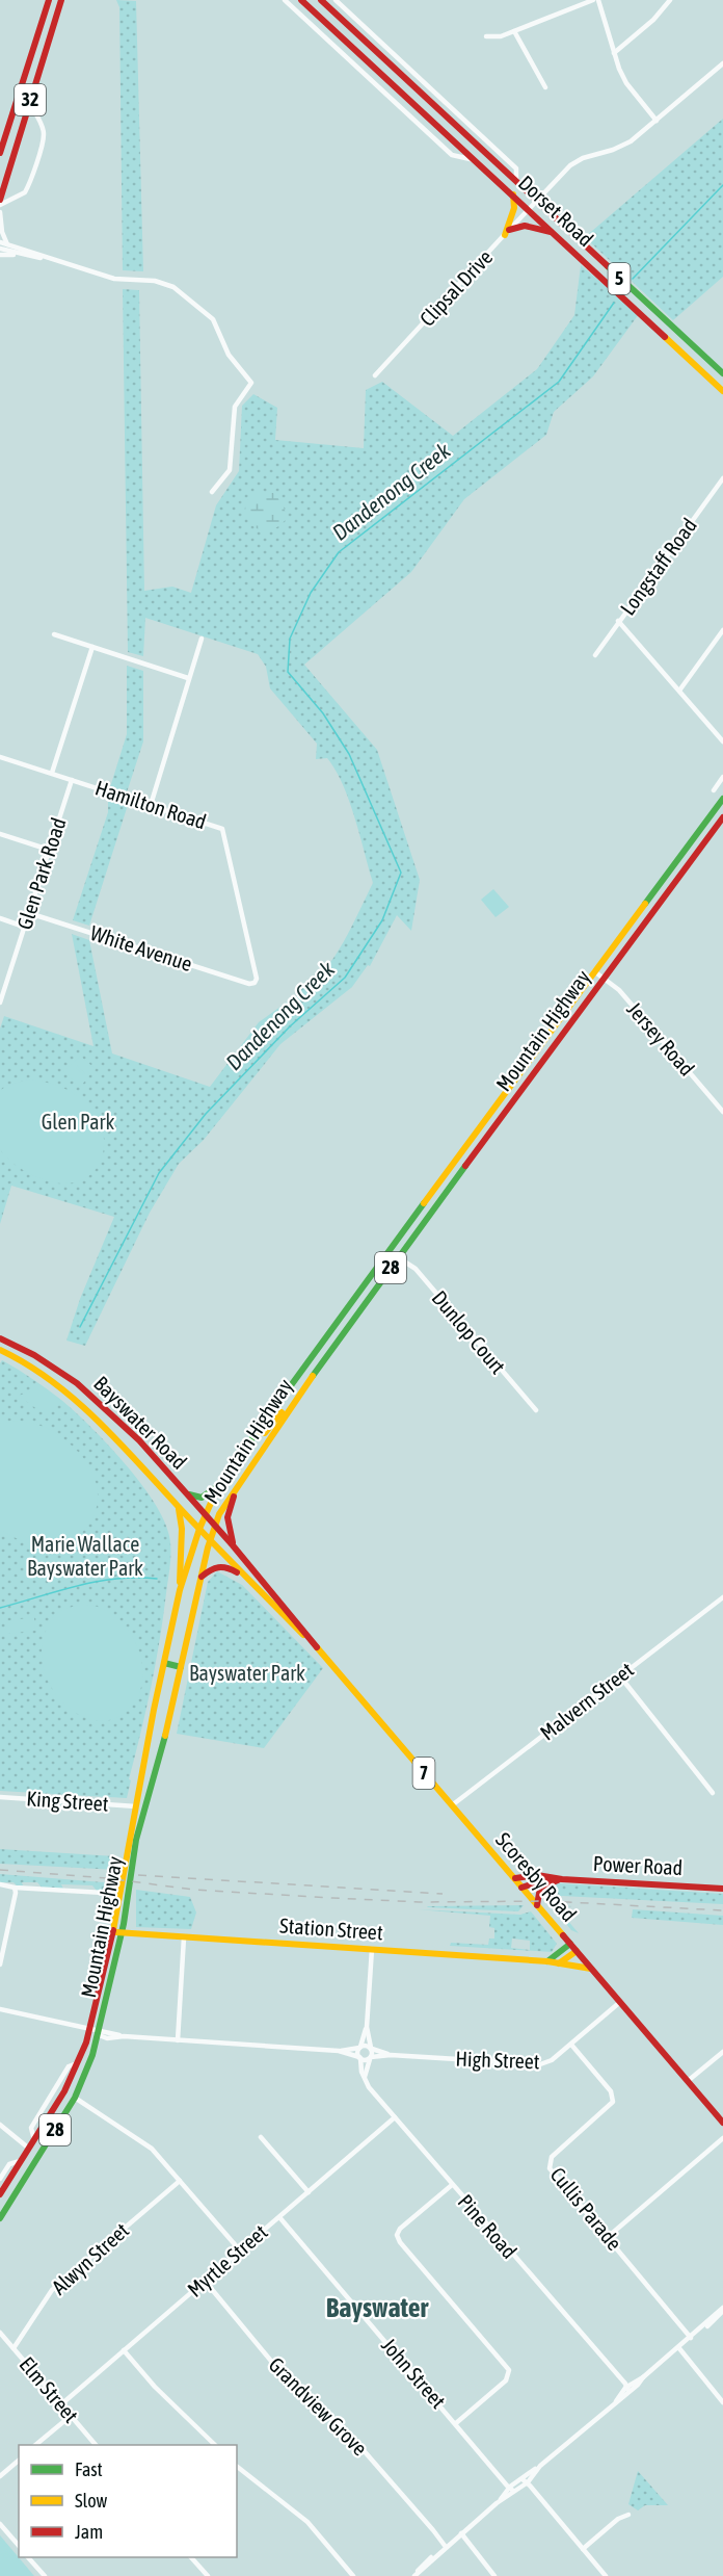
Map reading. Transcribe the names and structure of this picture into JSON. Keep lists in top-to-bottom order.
{
  "streets": {
    "main road": [
      "32",
      "Dorset Road",
      "5",
      "Mountain Highway",
      "28",
      "Bayswater Road",
      "7",
      "Power Road",
      "Scoresby Road",
      "Station Street"
    ],
    "street": [
      "Clipsal Drive",
      "Longstaff Road",
      "Hamilton Road",
      "Glen Park Road",
      "White Avenue",
      "Jersey Road",
      "Dunlop Court",
      "Malvern Street",
      "King Street",
      "High Street",
      "Cullis Parade",
      "Pine Road",
      "Alwyn Street",
      "Myrtle Street",
      "John Street",
      "Elm Street",
      "Grandview Grove"
    ]
  },
  "crossings": [
    ["Dorset Road", "Clipsal Drive"],
    ["Hamilton Road", "Glen Park Road"],
    ["Hamilton Road", "White Avenue"],
    ["Glen Park Road", "White Avenue"],
    ["Mountain Highway", "Jersey Road"],
    ["Mountain Highway", "Dunlop Court"],
    ["Mountain Highway", "Bayswater Road"],
    ["Mountain Highway", "King Street"],
    ["Mountain Highway", "Scoresby Road"],
    ["Mountain Highway", "Station Street"],
    ["Bayswater Road", "Scoresby Road"],
    ["Malvern Street", "Scoresby Road"],
    ["Power Road", "Scoresby Road"],
    ["Scoresby Road", "Station Street"],
    ["Scoresby Road", "High Street"],
    ["High Street", "Cullis Parade"],
    ["High Street", "Pine Road"],
    ["Pine Road", "Myrtle Street"],
    ["Alwyn Street", "Elm Street"],
    ["Myrtle Street", "John Street"],
    ["Myrtle Street", "Elm Street"],
    ["Myrtle Street", "Grandview Grove"]
  ],
  "districts": ["Bayswater"],
  "water": ["Dandenong Creek"],
  "parks": ["Glen Park", "Marie Wallace Bayswater Park", "Bayswater Park"],
  "legend": ["Fast", "Slow", "Jam"]
}
